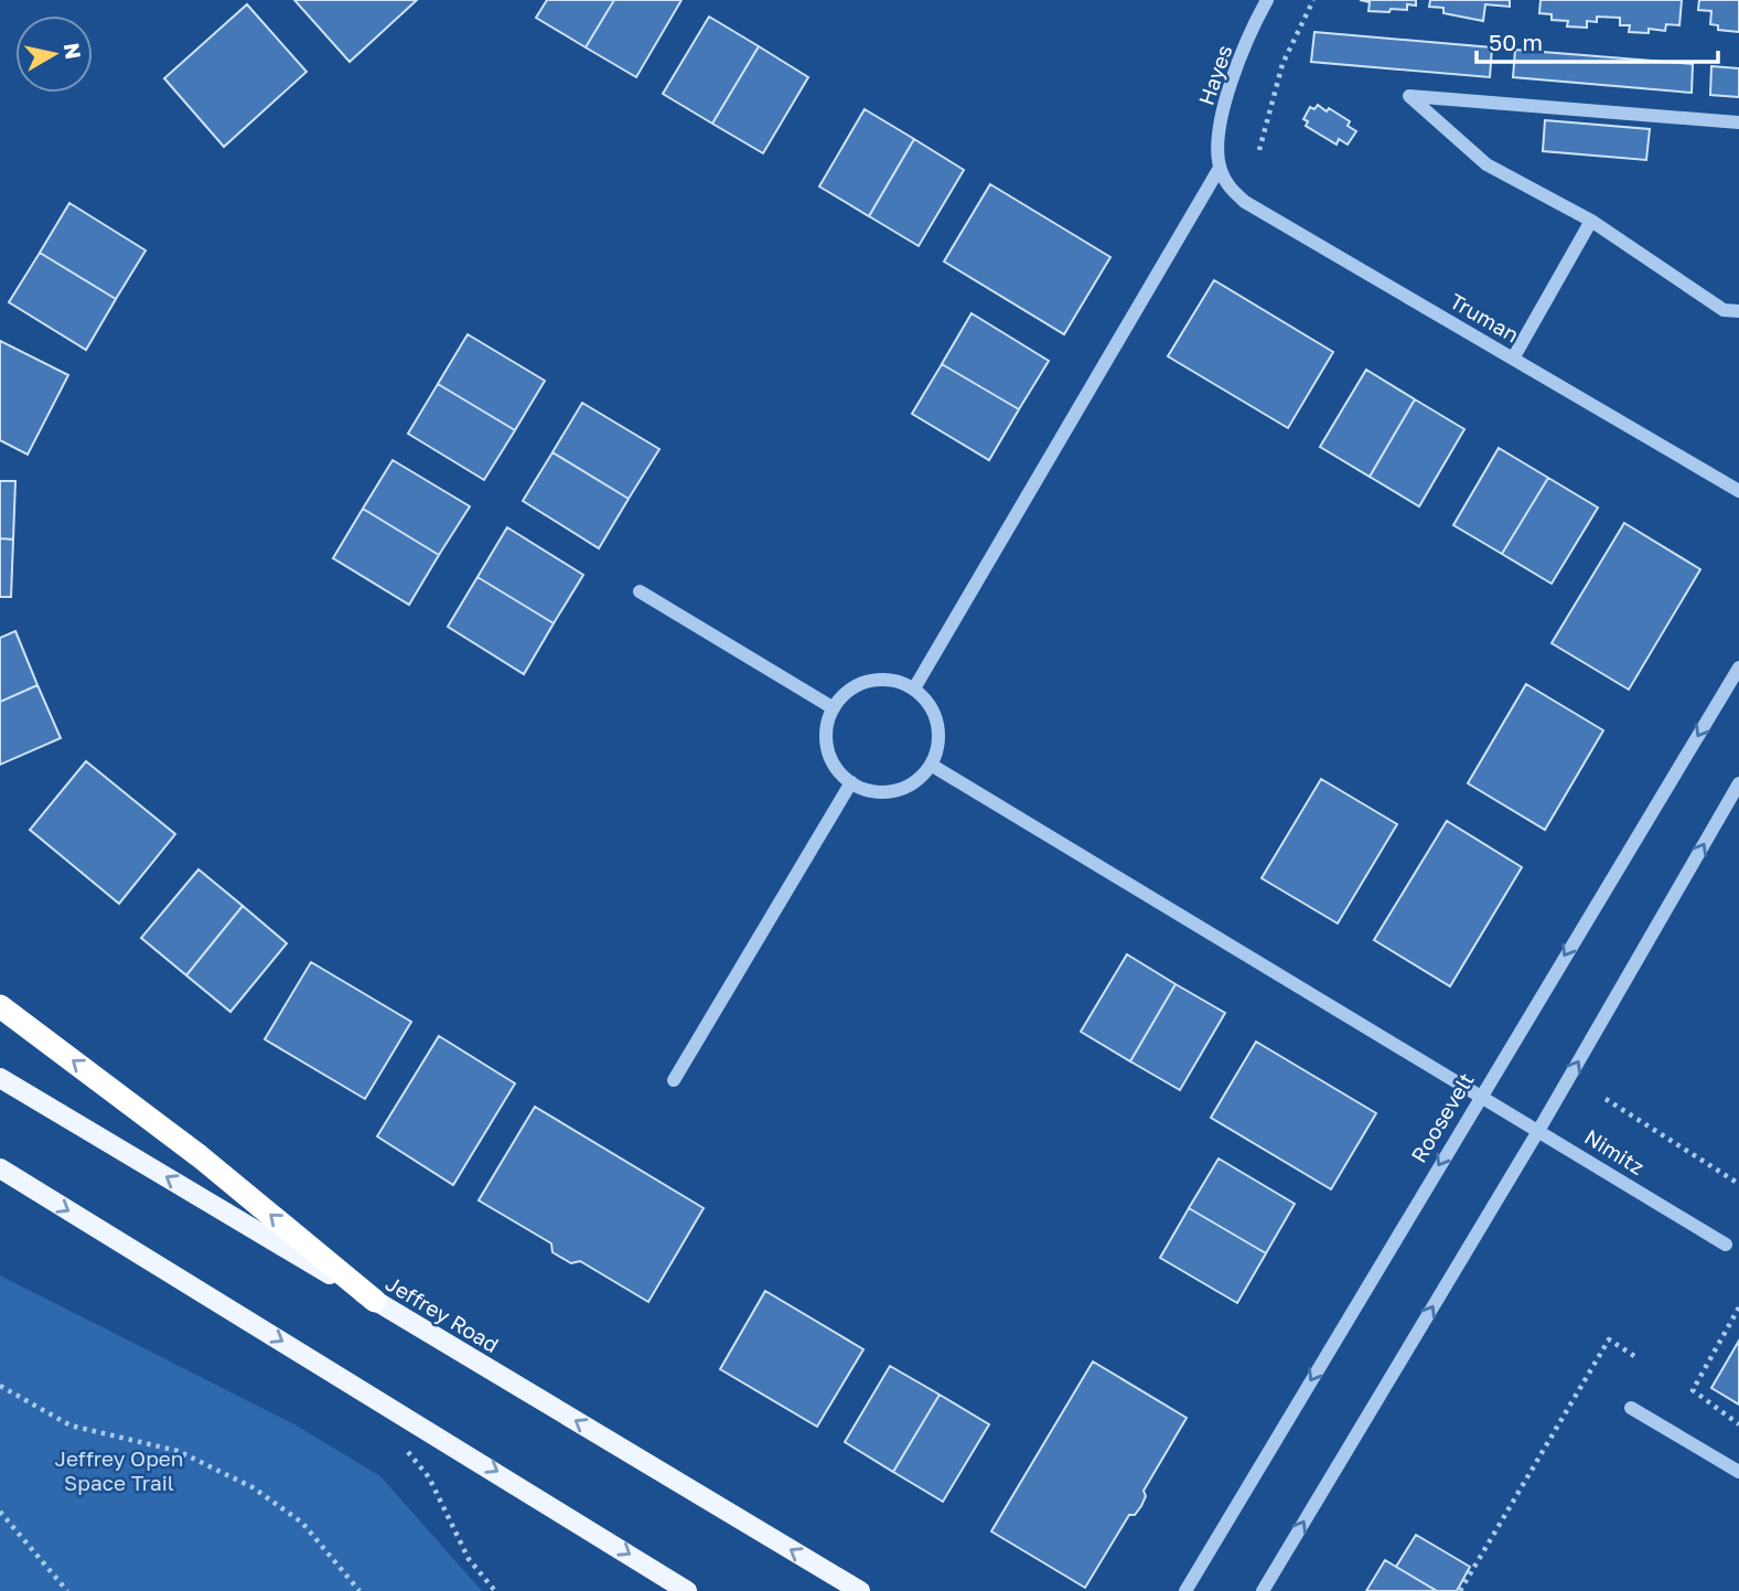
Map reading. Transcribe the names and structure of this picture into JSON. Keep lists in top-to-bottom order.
{
  "streets": {
    "main road": ["Jeffrey Road"],
    "street": [
      "Hayes",
      "Truman",
      "Roosevelt",
      "Nimitz"
    ]
  },
  "crossings": [
    ["Hayes", "Truman"],
    ["Roosevelt", "Nimitz"]
  ],
  "parks": ["Jeffrey Open Space Trail"],
  "scale_bar": "50 m",
  "north": "right"
}
